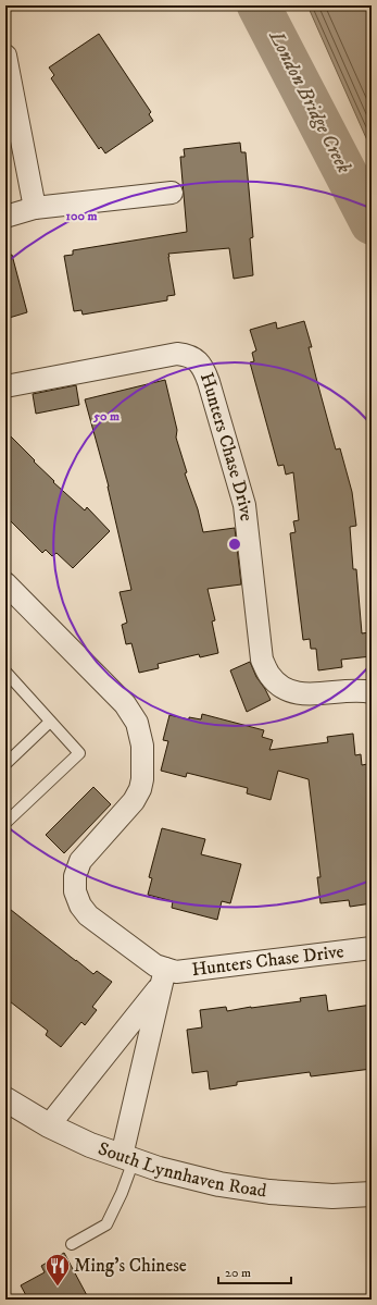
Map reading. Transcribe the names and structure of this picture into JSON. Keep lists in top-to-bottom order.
{
  "streets": {
    "street": ["Hunters Chase Drive", "South Lynnhaven Road"]
  },
  "water": ["London Bridge Creek"],
  "places": {
    "restaurant": ["Ming's Chinese"]
  },
  "scale_bar": "20 m",
  "rings": ["100 m", "50 m"]
}
